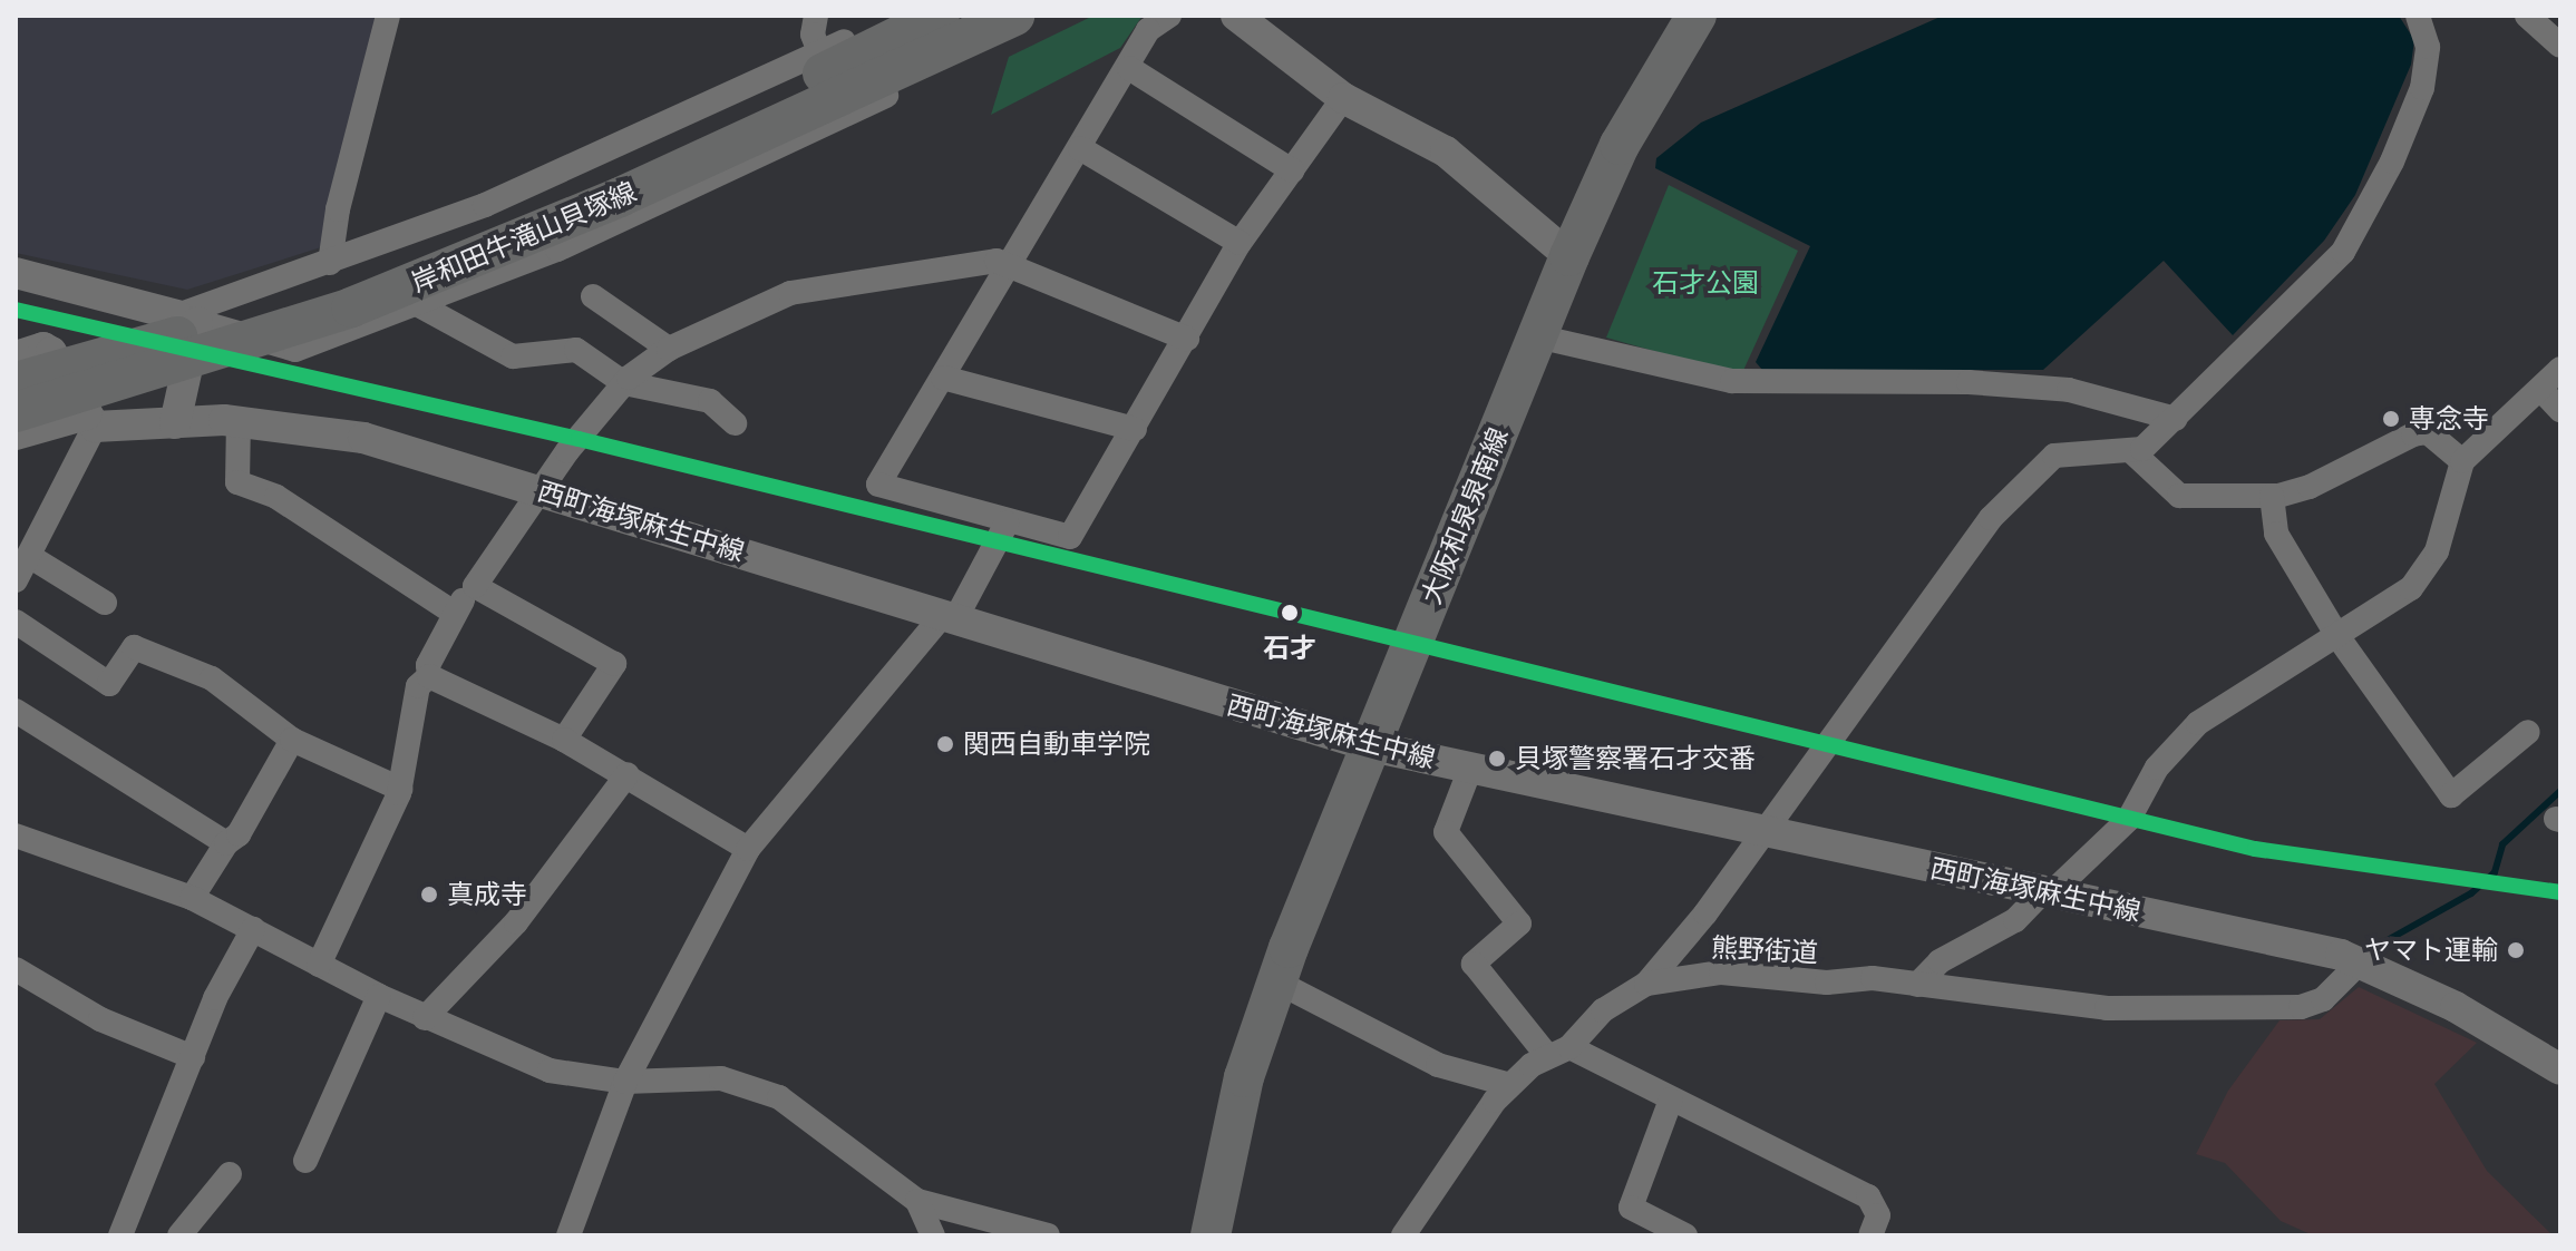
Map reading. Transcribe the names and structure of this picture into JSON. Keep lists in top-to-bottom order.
{
  "streets": {
    "main road": ["岸和田牛滝山貝塚線", "大阪和泉泉南線"],
    "street": ["西町海塚麻生中線", "熊野街道"]
  },
  "crossings": [
    ["大阪和泉泉南線", "西町海塚麻生中線"],
    ["西町海塚麻生中線", "熊野街道"]
  ],
  "parks": ["石才公園"],
  "places": [
    "専念寺",
    "石才",
    "関西自動車学院",
    "貝塚警察署石才交番",
    "真成寺",
    "ヤマト運輸"
  ]
}
